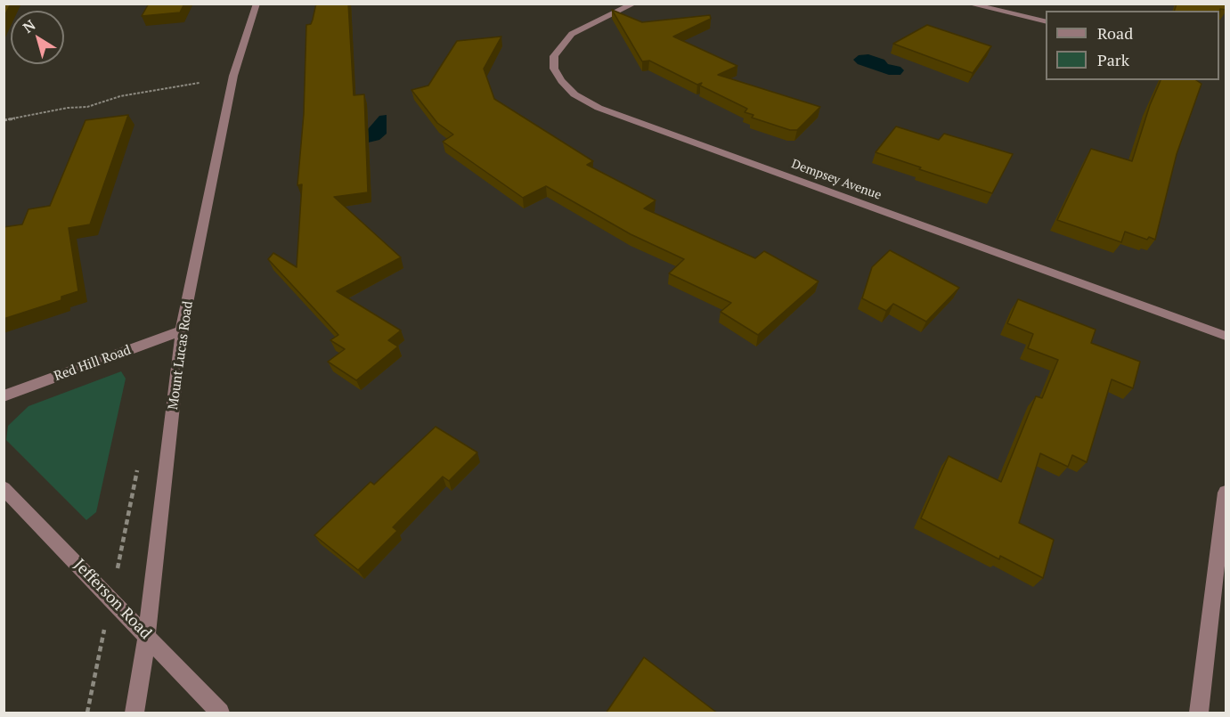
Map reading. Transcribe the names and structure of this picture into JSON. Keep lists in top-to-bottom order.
{
  "streets": {
    "street": [
      "Dempsey Avenue",
      "Mount Lucas Road",
      "Red Hill Road",
      "Jefferson Road"
    ]
  },
  "crossings": [
    ["Mount Lucas Road", "Red Hill Road"],
    ["Mount Lucas Road", "Jefferson Road"]
  ],
  "legend": ["Road", "Park"],
  "north": "top left"
}
